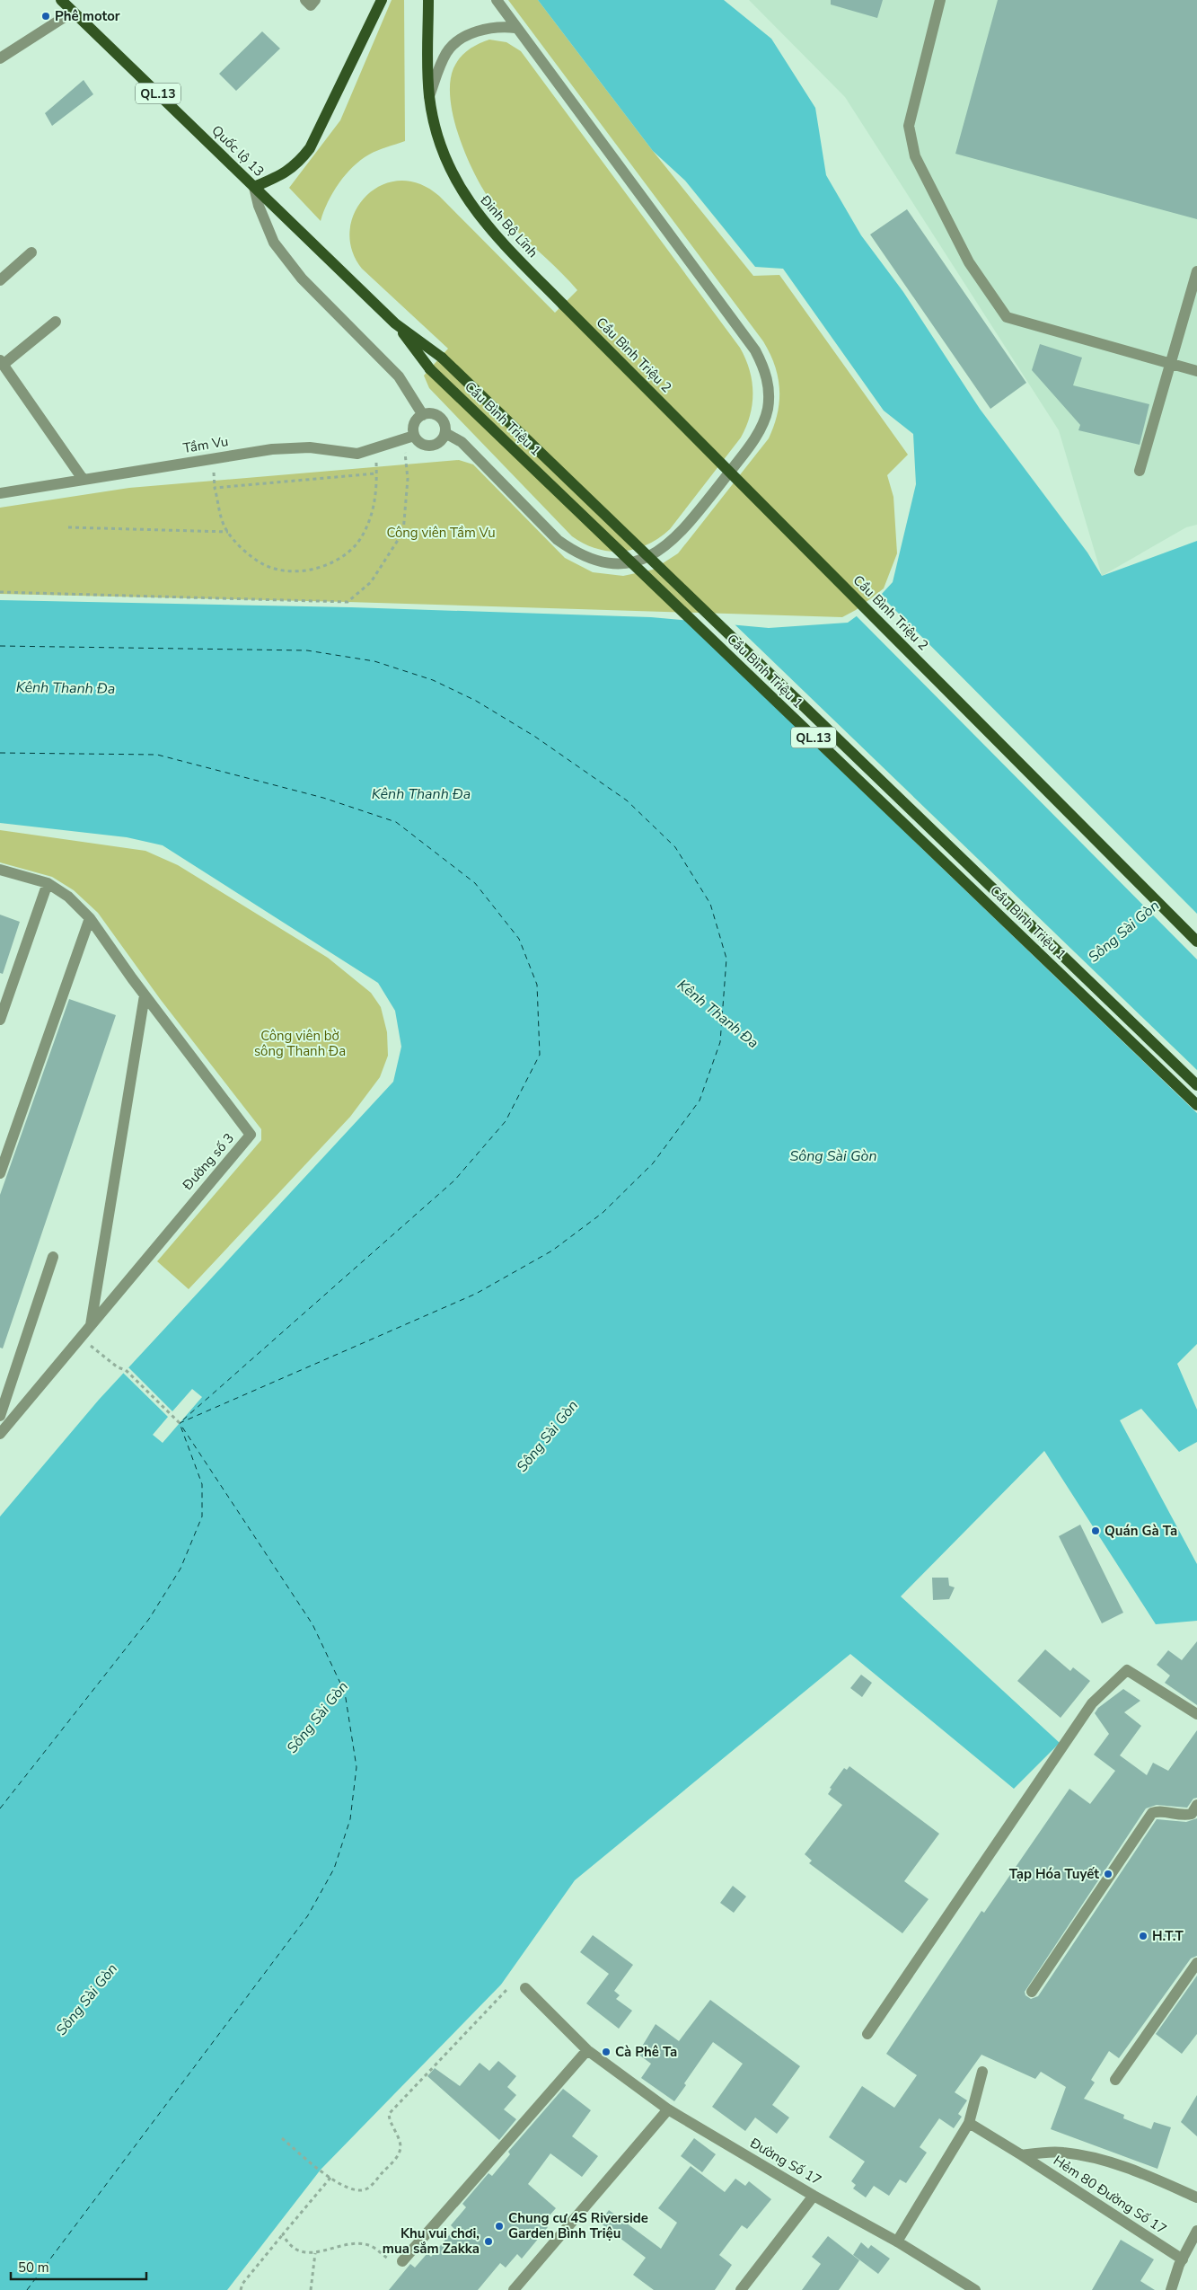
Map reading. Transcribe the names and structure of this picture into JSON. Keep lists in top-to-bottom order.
{
  "streets": {
    "main road": [
      "QL.13",
      "Quốc lộ 13",
      "Đinh Bộ Lĩnh",
      "Cầu Bình Triệu 2",
      "Cầu Bình Triệu 1"
    ],
    "street": [
      "Tầm Vu",
      "Đường số 3",
      "Đường Số 17",
      "Hẻm 80 Đường Số 17"
    ]
  },
  "crossings": [
    ["Quốc lộ 13", "Cầu Bình Triệu 1"],
    ["Đinh Bộ Lĩnh", "Cầu Bình Triệu 2"]
  ],
  "water": ["Kênh Thanh Đa", "Sông Sài Gòn"],
  "parks": ["Công viên Tầm Vu", "Công viên bờ sông Thanh Đa"],
  "places": [
    "Phê motor",
    "Quán Gà Ta",
    "Tạp Hóa Tuyết",
    "H.T.T",
    "Cà Phê Ta",
    "Chung cư 4S Riverside Garden Bình Triệu",
    "Khu vui chơi, mua sắm Zakka"
  ],
  "scale_bar": "50 m"
}
